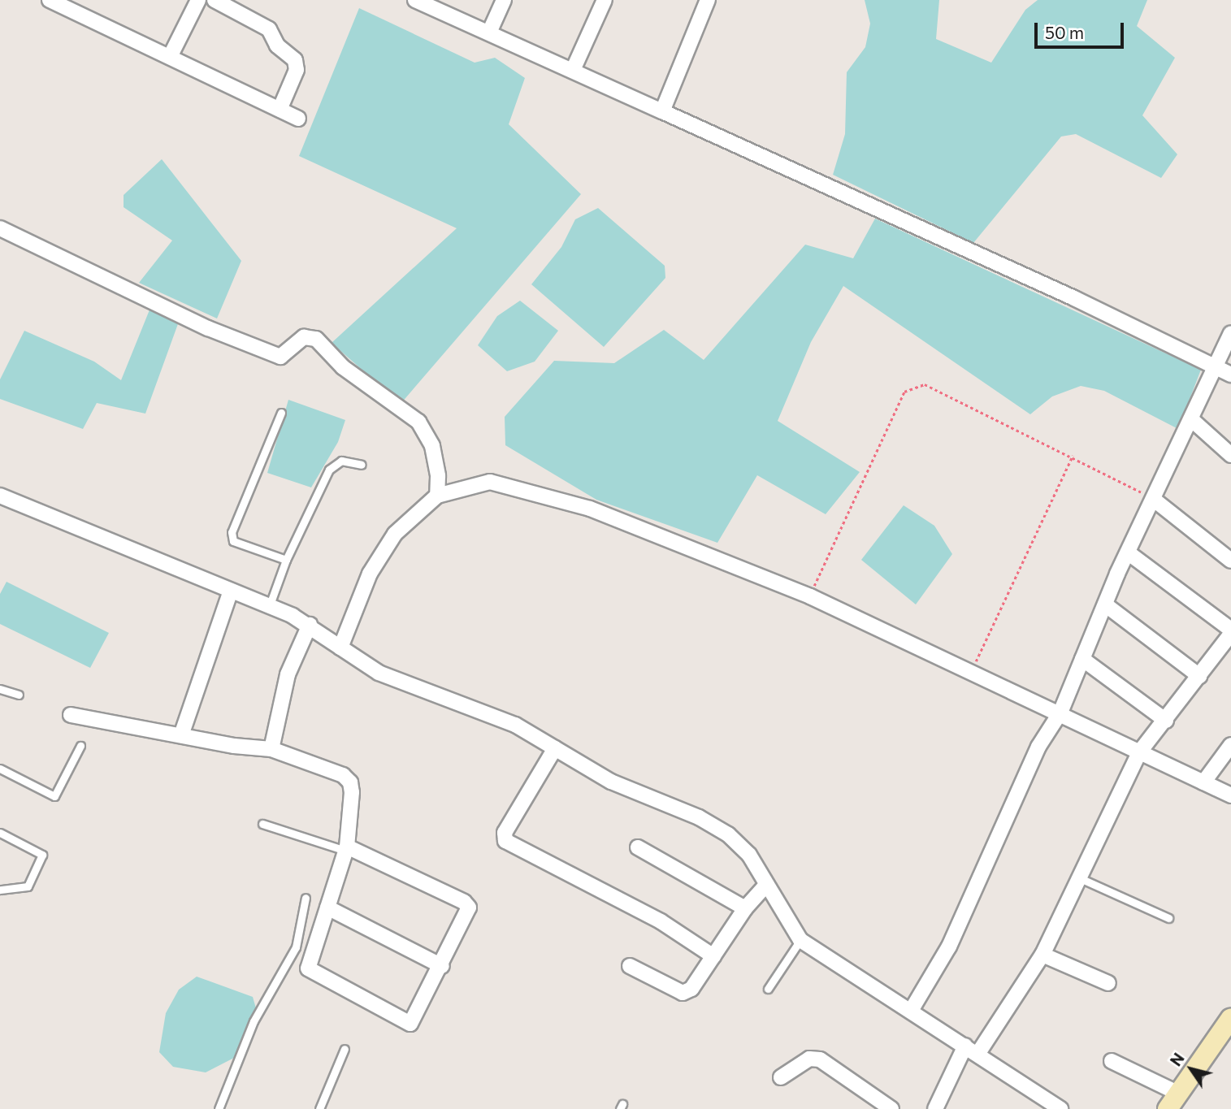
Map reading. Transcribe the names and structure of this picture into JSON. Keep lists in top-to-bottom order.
{
  "scale_bar": "50 m",
  "north": "top left"
}
